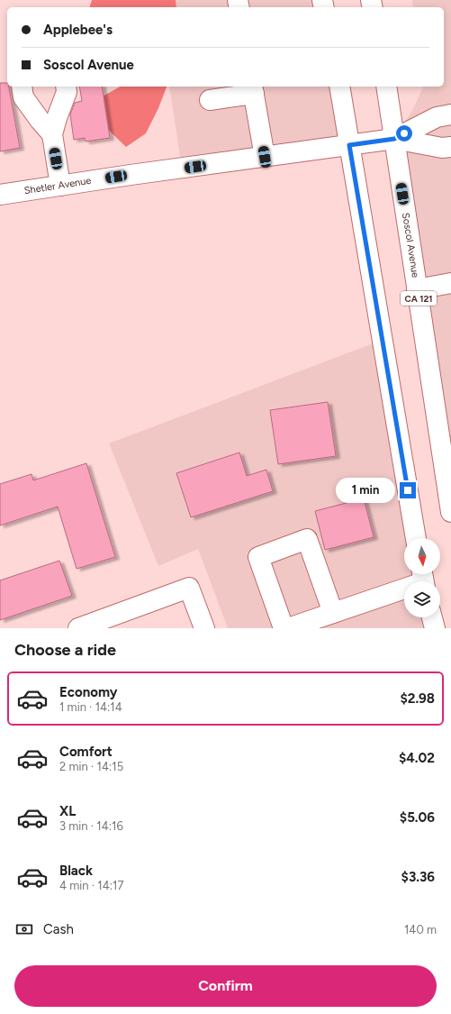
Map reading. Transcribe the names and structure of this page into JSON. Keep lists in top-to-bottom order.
{
  "streets": {
    "main road": ["Shetler Avenue", "Soscol Avenue", "CA 121"]
  },
  "crossings": [
    ["Shetler Avenue", "Soscol Avenue"]
  ],
  "north": "bottom",
  "page": {
    "banner": ["Applebee's", "Soscol Avenue"],
    "bubble": "1 min",
    "heading": "Choose a ride",
    "list": [
      {
        "name": "Economy",
        "note": "1 min · 14:14",
        "value": "$2.98"
      },
      {
        "name": "Comfort",
        "note": "2 min · 14:15",
        "value": "$4.02"
      },
      {
        "name": "XL",
        "note": "3 min · 14:16",
        "value": "$5.06"
      },
      {
        "name": "Black",
        "note": "4 min · 14:17",
        "value": "$3.36"
      }
    ],
    "pay": ["Cash", "140 m"],
    "buttons": "Confirm"
  }
}
